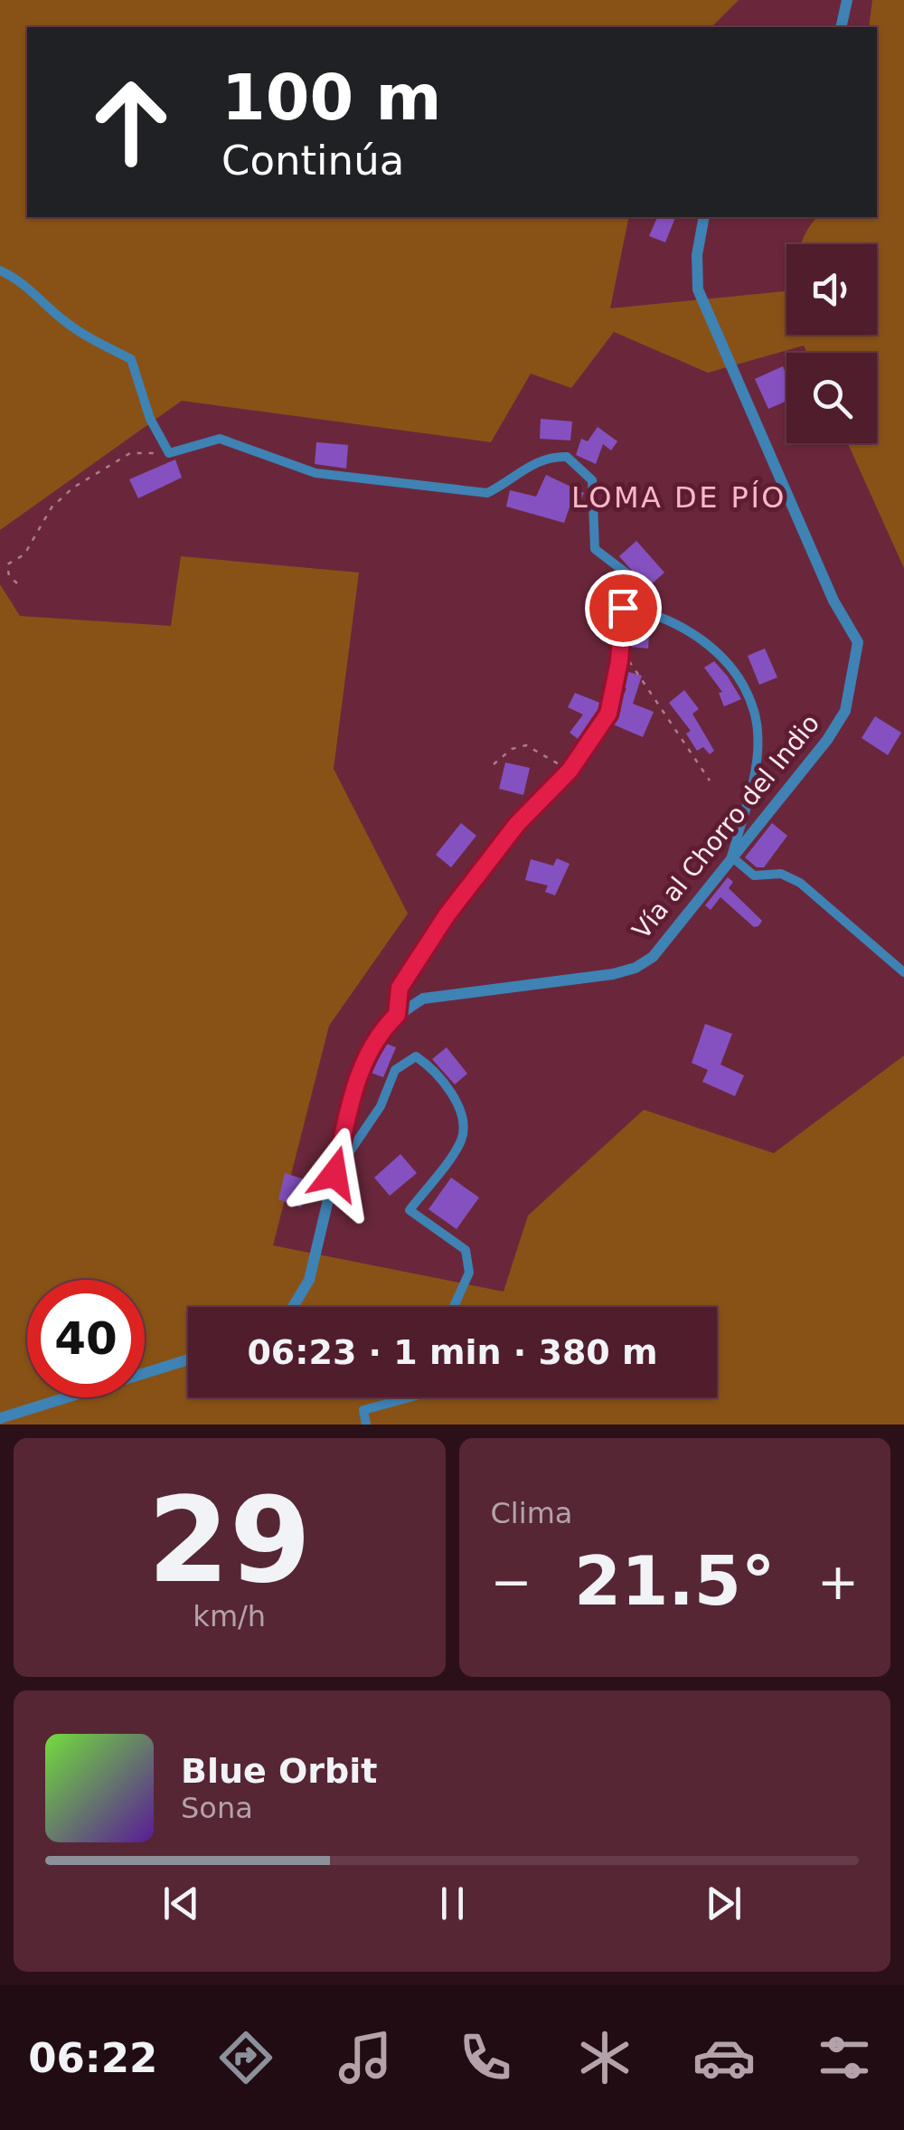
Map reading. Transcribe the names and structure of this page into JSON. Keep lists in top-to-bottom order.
{
  "streets": {
    "street": ["Vía al Chorro del Indio"]
  },
  "districts": ["LOMA DE PÍO"],
  "page": {
    "turn": ["100 m", "Continúa"],
    "limit": "40",
    "trip": "06:23 · 1 min · 380 m",
    "tile": [
      ["29", "km/h"],
      "Clima"
    ],
    "heat": ["−", "21.5°", "+"],
    "song": ["Blue Orbit", "Sona"],
    "tabs": "06:22"
  }
}
